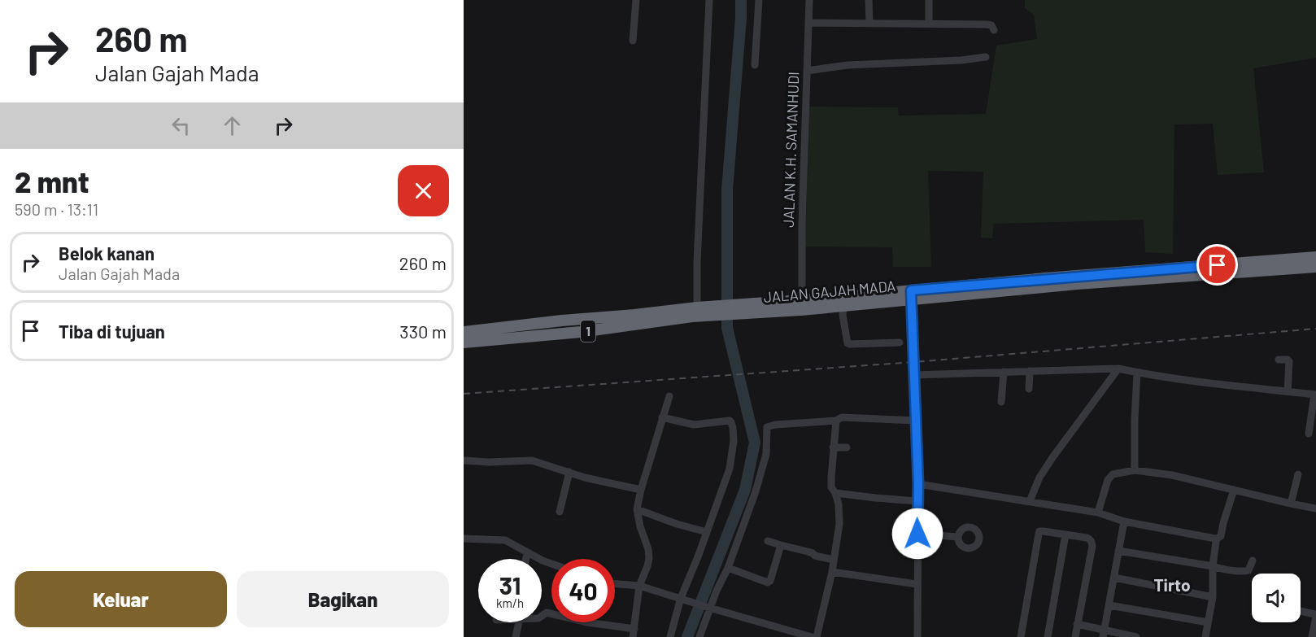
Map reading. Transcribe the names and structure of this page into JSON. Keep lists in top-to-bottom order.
{
  "streets": {
    "highway": ["JALAN GAJAH MADA", "1"],
    "street": ["JALAN K.H. SAMANHUDI"]
  },
  "crossings": [
    ["JALAN K.H. SAMANHUDI", "JALAN GAJAH MADA"]
  ],
  "districts": ["Tirto"],
  "page": {
    "turn": ["260 m", "Jalan Gajah Mada"],
    "heading": ["2 mnt", "590 m · 13:11"],
    "list": [
      {
        "name": "Belok kanan",
        "note": "Jalan Gajah Mada",
        "value": "260 m"
      },
      {
        "name": "Tiba di tujuan",
        "value": "330 m"
      }
    ],
    "speed": "31 km/h",
    "limit": "40",
    "buttons": ["Keluar", "Bagikan"]
  }
}
